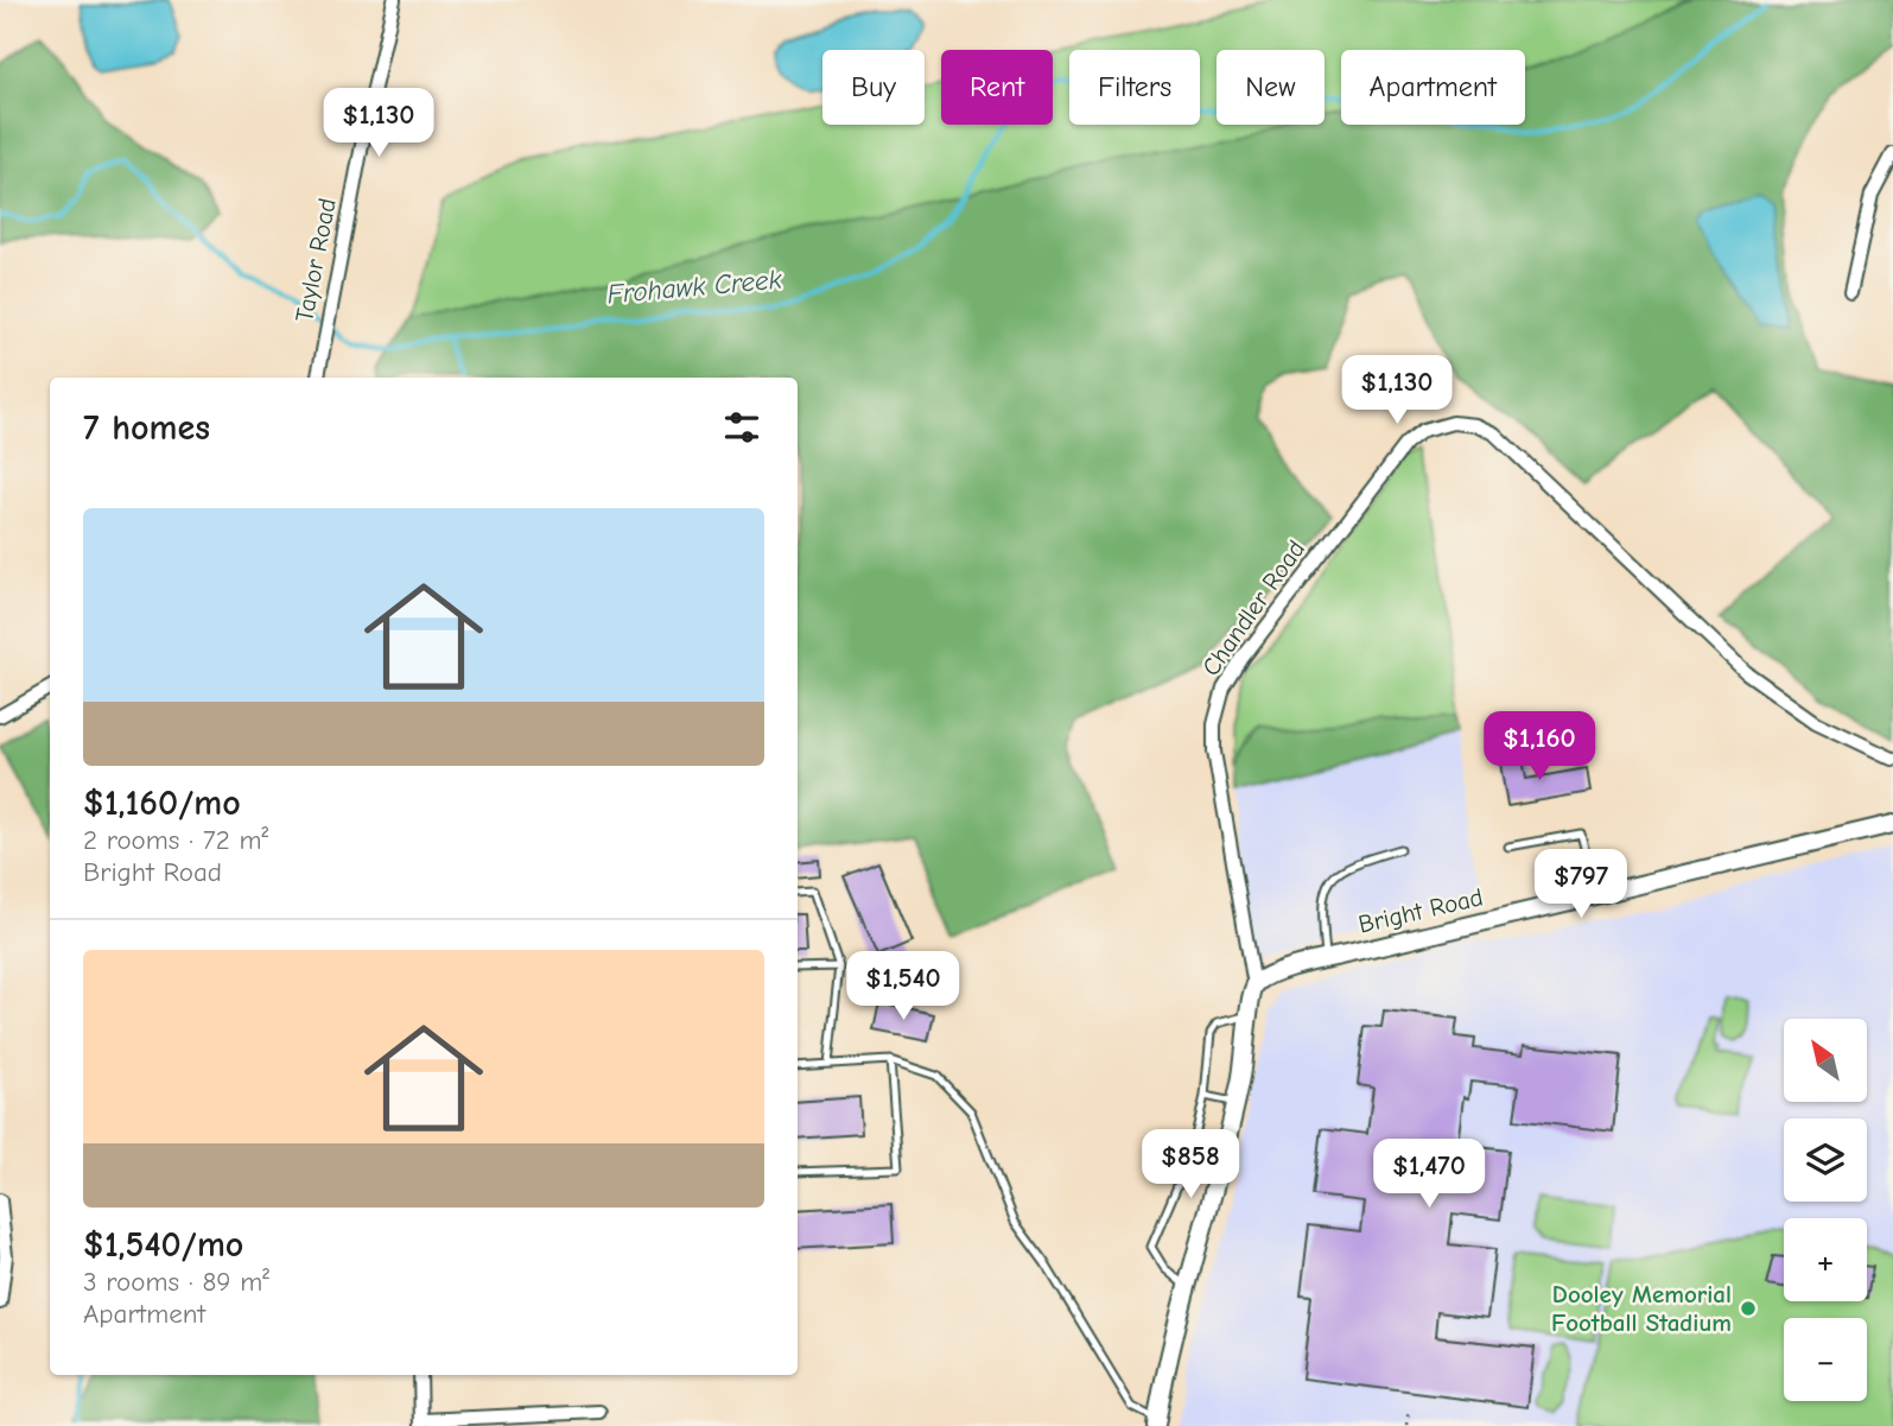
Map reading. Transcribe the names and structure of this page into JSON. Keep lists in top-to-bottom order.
{
  "streets": {
    "street": ["Taylor Road", "Chandler Road", "Bright Road"]
  },
  "crossings": [
    ["Chandler Road", "Bright Road"]
  ],
  "water": ["Frohawk Creek"],
  "places": ["Dooley Memorial Football Stadium"],
  "north": "top left",
  "page": {
    "chip": [
      "Buy",
      "Rent",
      "Filters",
      "New",
      "Apartment"
    ],
    "price": [
      "$1,130",
      "$1,130",
      "$1,160",
      "$797",
      "$1,540",
      "$858",
      "$1,470"
    ],
    "heading": "7 homes",
    "list": [
      {
        "name": "$1,160/mo",
        "note": "2 rooms · 72 m² · Bright Road"
      },
      {
        "name": "$1,540/mo",
        "note": "3 rooms · 89 m² · Apartment"
      }
    ],
    "map_buttons": ["+", "−"]
  }
}
